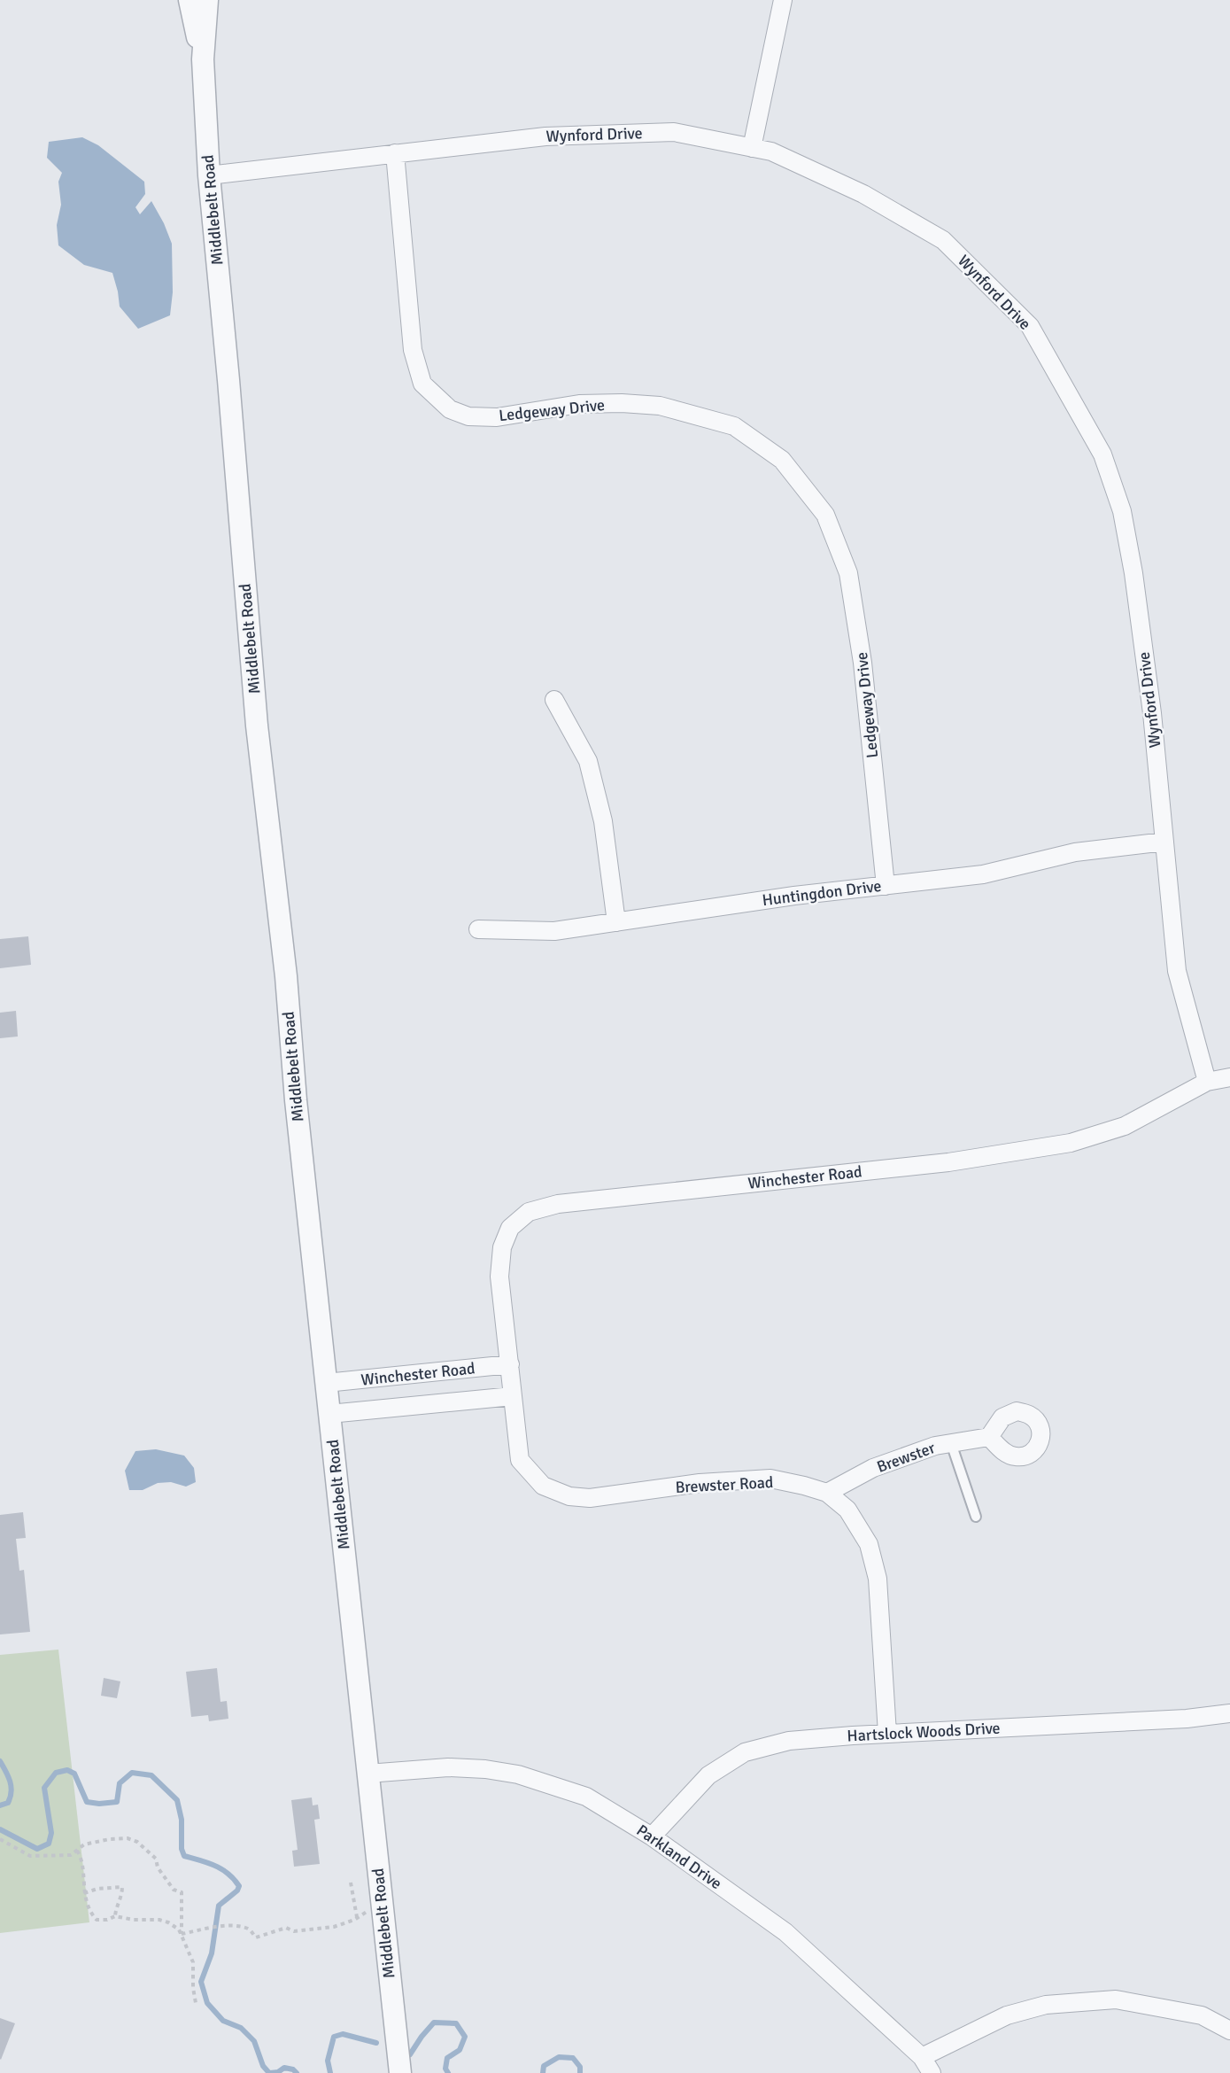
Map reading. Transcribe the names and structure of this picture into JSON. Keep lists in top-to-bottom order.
{
  "streets": {
    "street": [
      "Wynford Drive",
      "Middlebelt Road",
      "Ledgeway Drive",
      "Huntingdon Drive",
      "Winchester Road",
      "Brewster",
      "Brewster Road",
      "Hartslock Woods Drive",
      "Parkland Drive"
    ]
  },
  "crossings": [
    ["Wynford Drive", "Middlebelt Road"],
    ["Wynford Drive", "Ledgeway Drive"],
    ["Wynford Drive", "Huntingdon Drive"],
    ["Wynford Drive", "Winchester Road"],
    ["Middlebelt Road", "Winchester Road"],
    ["Middlebelt Road", "Parkland Drive"],
    ["Ledgeway Drive", "Huntingdon Drive"],
    ["Winchester Road", "Brewster Road"],
    ["Brewster", "Brewster Road"],
    ["Brewster Road", "Hartslock Woods Drive"],
    ["Hartslock Woods Drive", "Parkland Drive"]
  ]
}
